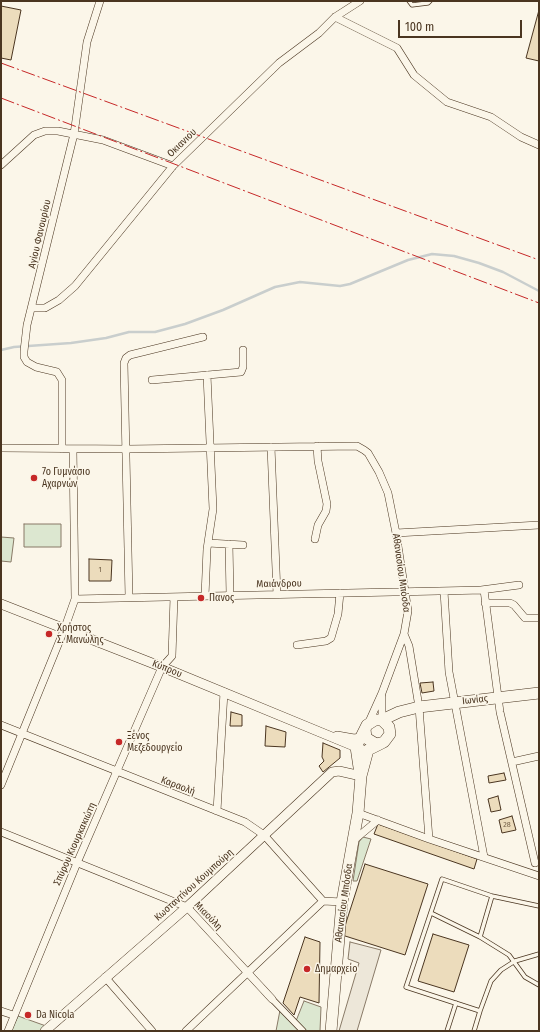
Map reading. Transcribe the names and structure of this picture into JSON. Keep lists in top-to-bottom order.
{
  "streets": {
    "main road": ["Αθανασίου Μπόσδα", "Ιωνίας"],
    "street": [
      "Οκιανιου",
      "Αγίου Φανουρίου",
      "Μαιάνδρου",
      "Κύπρου",
      "Καραολή",
      "Σπύρου Κιουρκακιώτη",
      "Κωσταντίνου Κουμπούρη",
      "Μιαούλη"
    ]
  },
  "crossings": [
    ["Οκιανιου", "Αγίου Φανουρίου"],
    ["Αθανασίου Μπόσδα", "Μαιάνδρου"],
    ["Αθανασίου Μπόσδα", "Κύπρου"],
    ["Αθανασίου Μπόσδα", "Ιωνίας"],
    ["Αθανασίου Μπόσδα", "Κωσταντίνου Κουμπούρη"],
    ["Μαιάνδρου", "Σπύρου Κιουρκακιώτη"],
    ["Κύπρου", "Ιωνίας"],
    ["Κύπρου", "Σπύρου Κιουρκακιώτη"],
    ["Καραολή", "Σπύρου Κιουρκακιώτη"],
    ["Καραολή", "Κωσταντίνου Κουμπούρη"],
    ["Σπύρου Κιουρκακιώτη", "Μιαούλη"],
    ["Κωσταντίνου Κουμπούρη", "Μιαούλη"]
  ],
  "places": [
    "7ο Γυμνάσιο Αχαρνών",
    "Πανος",
    "Χρήστος Σ. Μανώλης",
    "Ξένος Μεζεδουργείο",
    "Δημαρχείο",
    "Da Nicola"
  ],
  "house_numbers": ["1", "28"],
  "scale_bar": "100 m"
}
